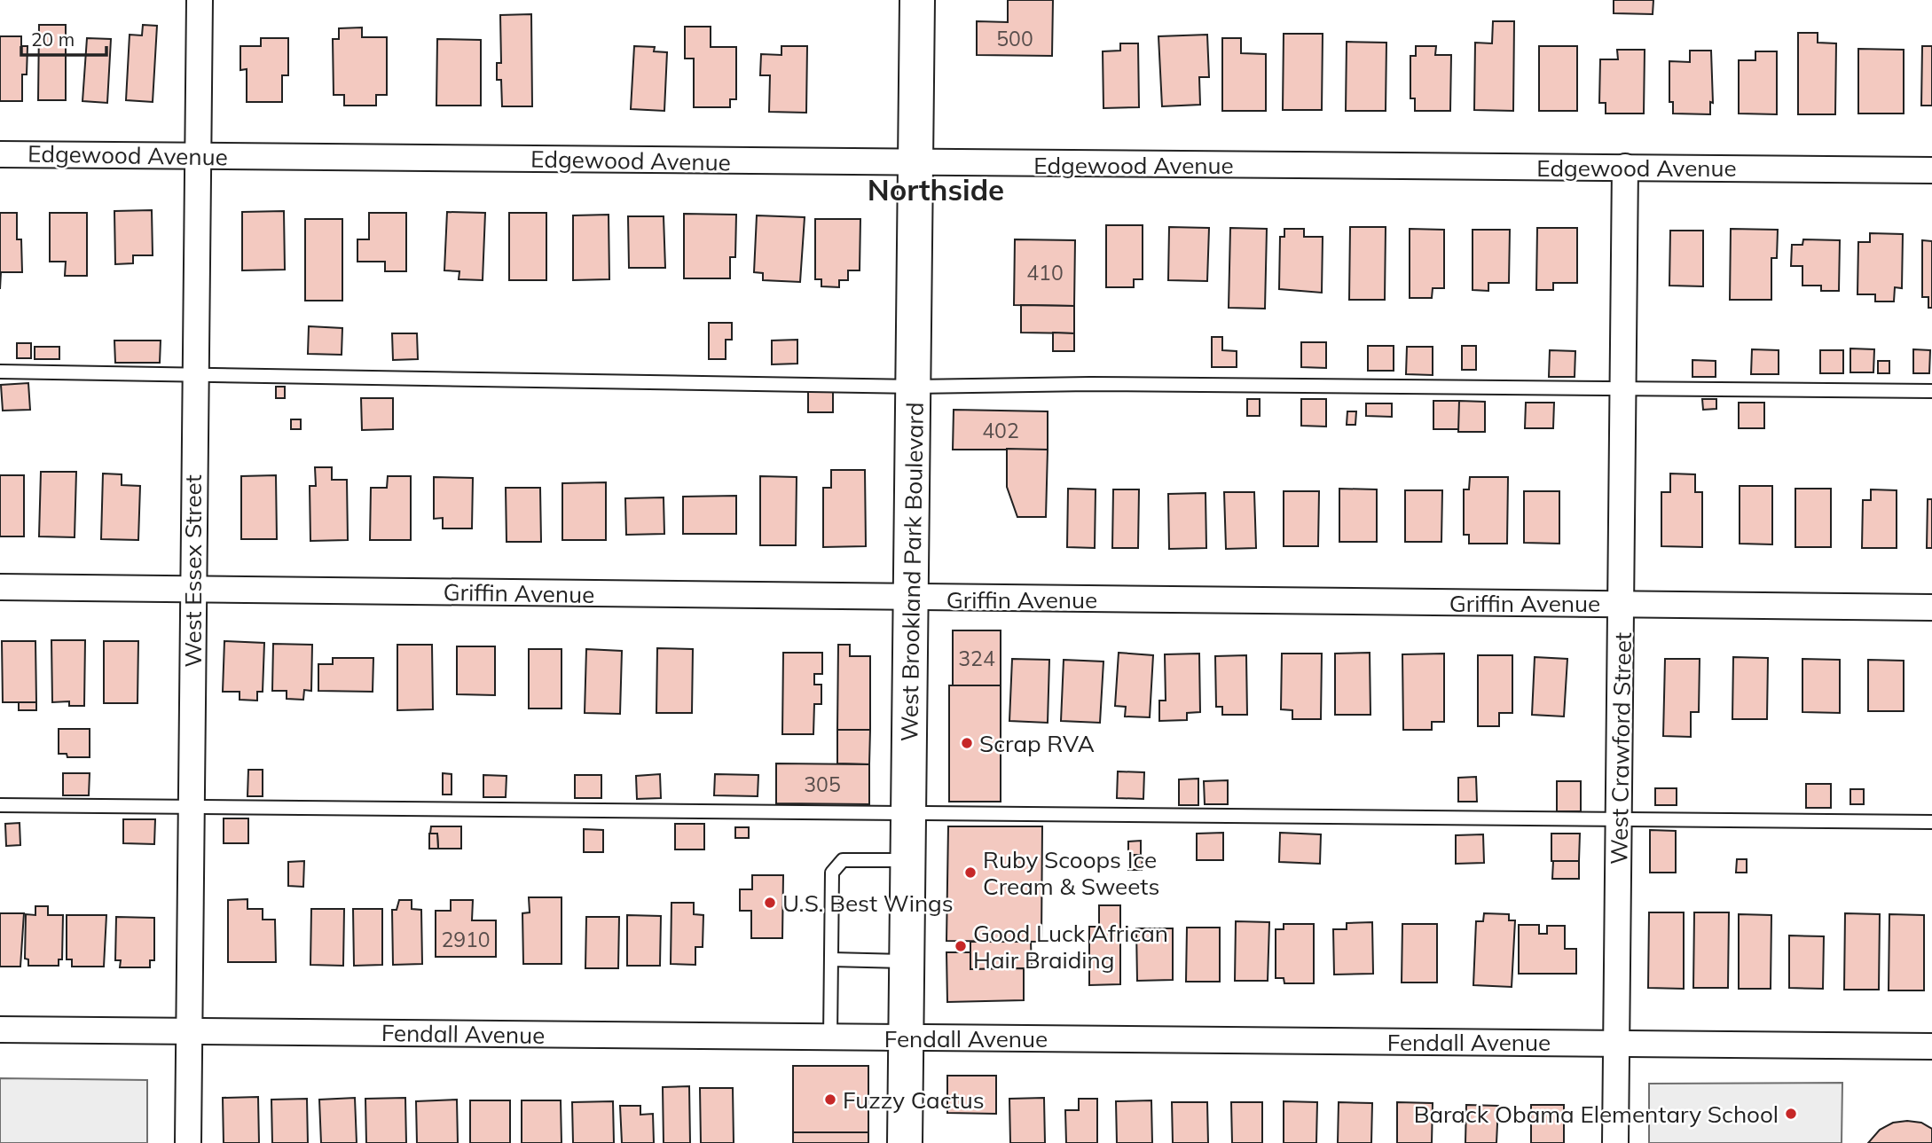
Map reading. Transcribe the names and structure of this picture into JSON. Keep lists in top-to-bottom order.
{
  "streets": {
    "main road": ["West Brookland Park Boulevard"],
    "street": [
      "Edgewood Avenue",
      "West Essex Street",
      "Griffin Avenue",
      "West Crawford Street",
      "Fendall Avenue"
    ]
  },
  "crossings": [
    ["Edgewood Avenue", "West Essex Street"],
    ["Edgewood Avenue", "West Brookland Park Boulevard"],
    ["Edgewood Avenue", "West Crawford Street"],
    ["West Essex Street", "Griffin Avenue"],
    ["West Essex Street", "Fendall Avenue"],
    ["West Brookland Park Boulevard", "Griffin Avenue"],
    ["West Brookland Park Boulevard", "Fendall Avenue"],
    ["Griffin Avenue", "West Crawford Street"],
    ["West Crawford Street", "Fendall Avenue"]
  ],
  "districts": ["Northside"],
  "places": [
    "Scrap RVA",
    "Ruby Scoops Ice Cream & Sweets",
    "U.S. Best Wings",
    "Good Luck African Hair Braiding",
    "Fuzzy Cactus",
    "Barack Obama Elementary School"
  ],
  "house_numbers": [
    "500",
    "410",
    "402",
    "324",
    "305",
    "2910"
  ],
  "scale_bar": "20 m"
}
